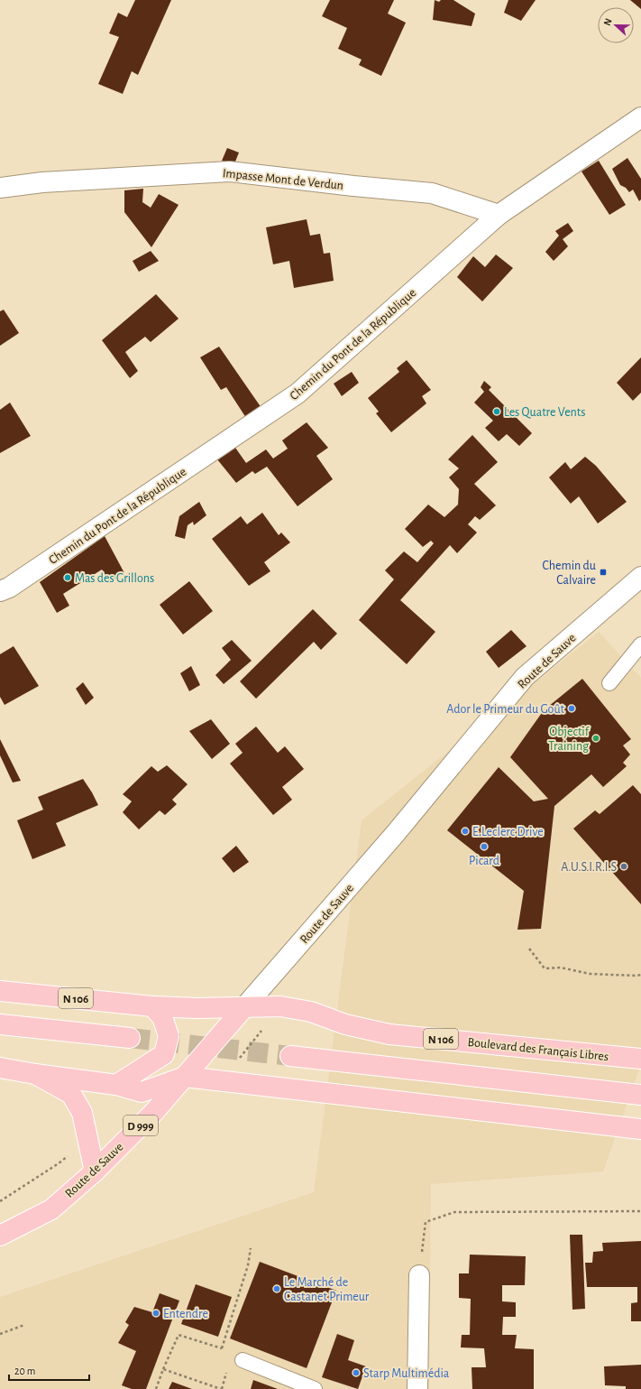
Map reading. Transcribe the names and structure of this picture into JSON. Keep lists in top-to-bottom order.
{
  "streets": {
    "main road": [
      "Route de Sauve",
      "N 106",
      "Boulevard des Français Libres",
      "D 999"
    ],
    "street": ["Impasse Mont de Verdun", "Chemin du Pont de la République"]
  },
  "crossings": [
    ["Impasse Mont de Verdun", "Chemin du Pont de la République"],
    ["Route de Sauve", "N 106"],
    ["Route de Sauve", "Boulevard des Français Libres"],
    ["N 106", "Boulevard des Français Libres"]
  ],
  "places": {
    "other": [
      "Les Quatre Vents",
      "Mas des Grillons",
      "Ador le Primeur du Goût",
      "Objectif Training",
      "E.Leclerc Drive",
      "Picard",
      "A.U.S.I.R.I.S",
      "Le Marché de Castanet Primeur",
      "Entendre",
      "Starp Multimédia"
    ],
    "transit": ["Chemin du Calvaire"]
  },
  "scale_bar": "20 m",
  "north": "left"
}
